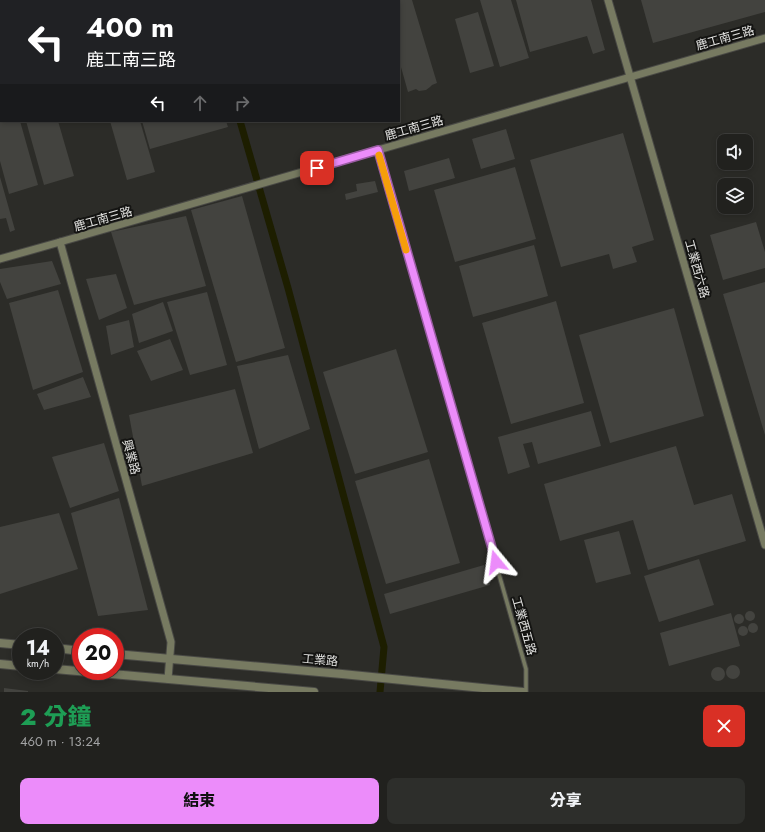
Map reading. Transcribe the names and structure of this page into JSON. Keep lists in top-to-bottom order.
{
  "streets": {
    "street": [
      "鹿工南三路",
      "工業西六路",
      "興業路",
      "工業路"
    ],
    "lane": ["工業西五路"]
  },
  "crossings": [
    ["鹿工南三路", "工業西六路"],
    ["鹿工南三路", "興業路"],
    ["鹿工南三路", "工業西五路"],
    ["興業路", "工業路"],
    ["工業西五路", "工業路"]
  ],
  "page": {
    "turn": ["400 m", "鹿工南三路"],
    "speed": "14 km/h",
    "limit": "20",
    "heading": ["2 分鐘", "460 m · 13:24"],
    "buttons": ["結束", "分享"]
  }
}
